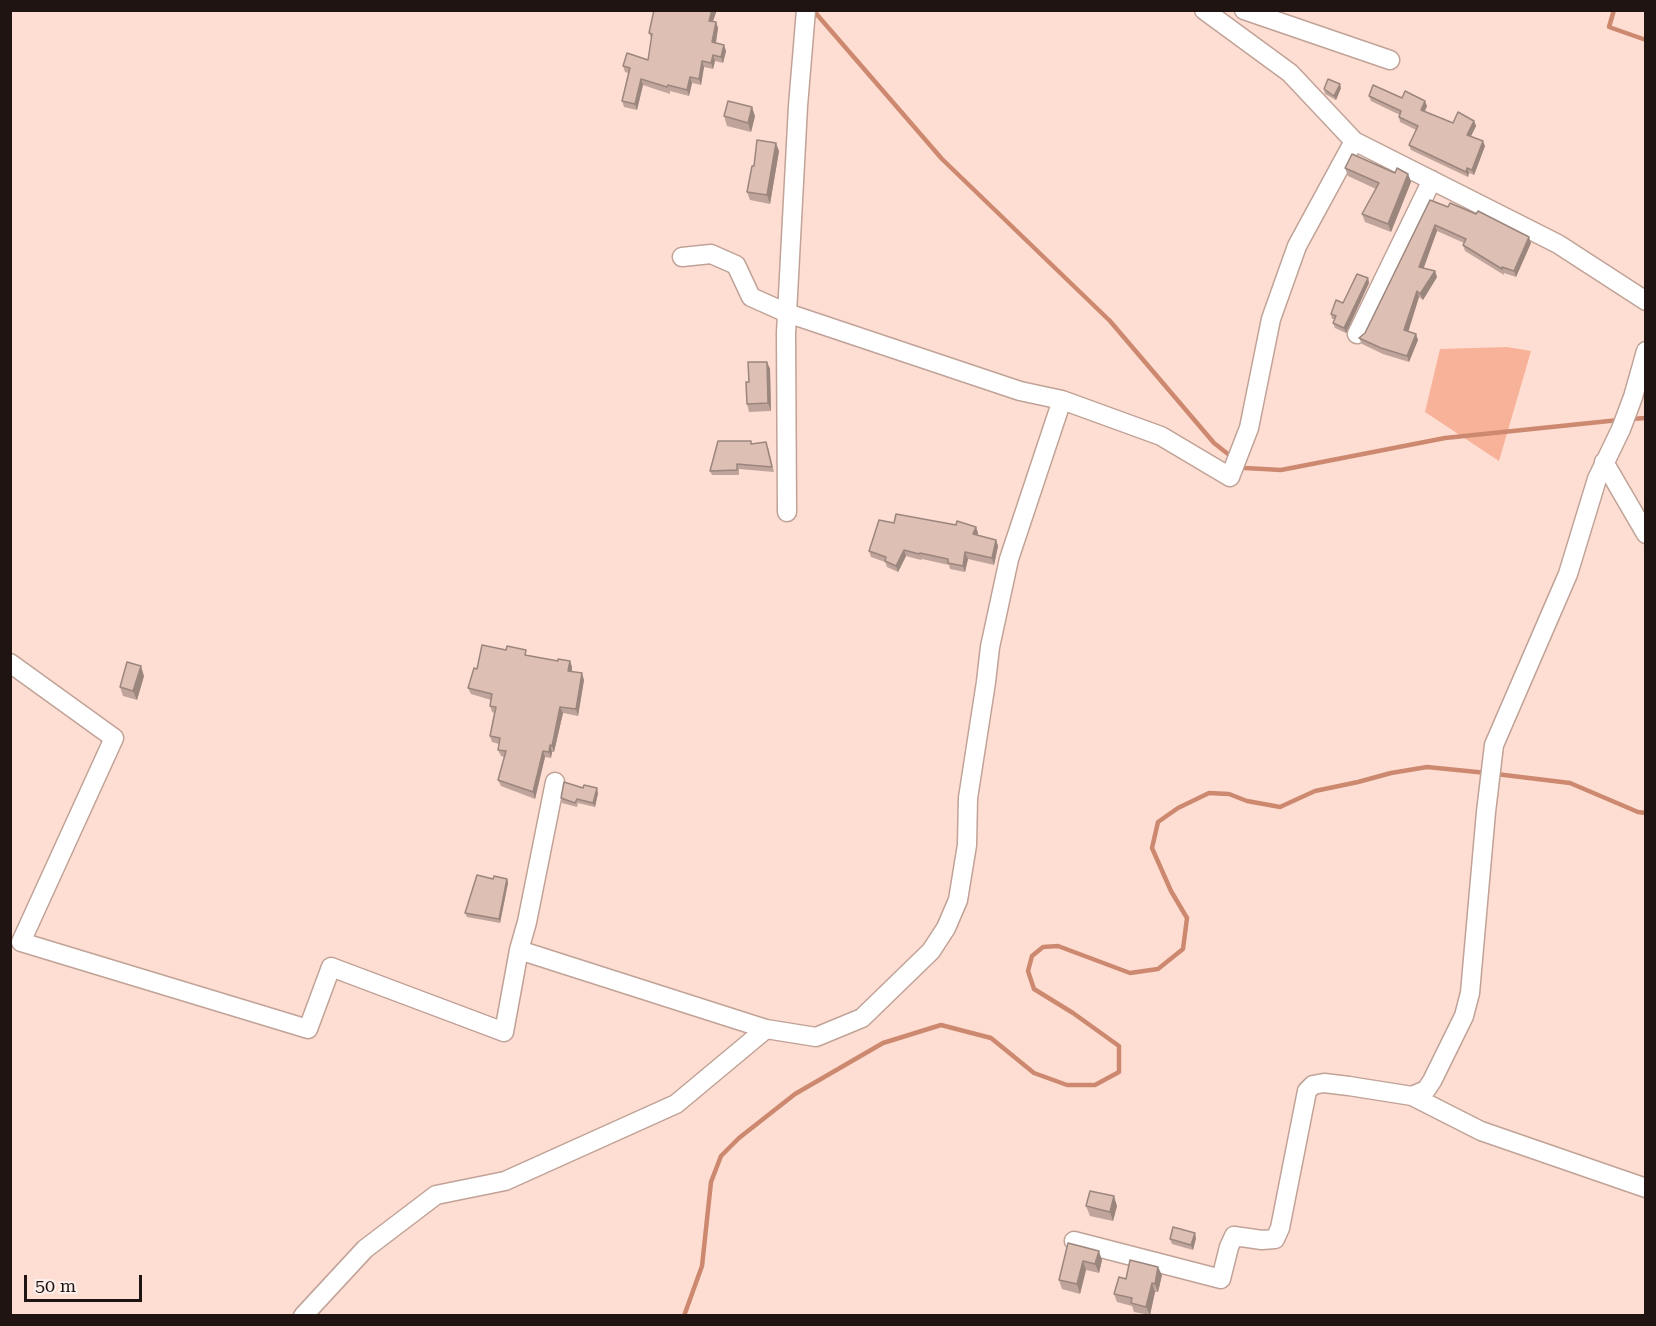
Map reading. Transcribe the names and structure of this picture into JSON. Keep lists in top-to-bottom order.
{
  "scale_bar": "50 m"
}
